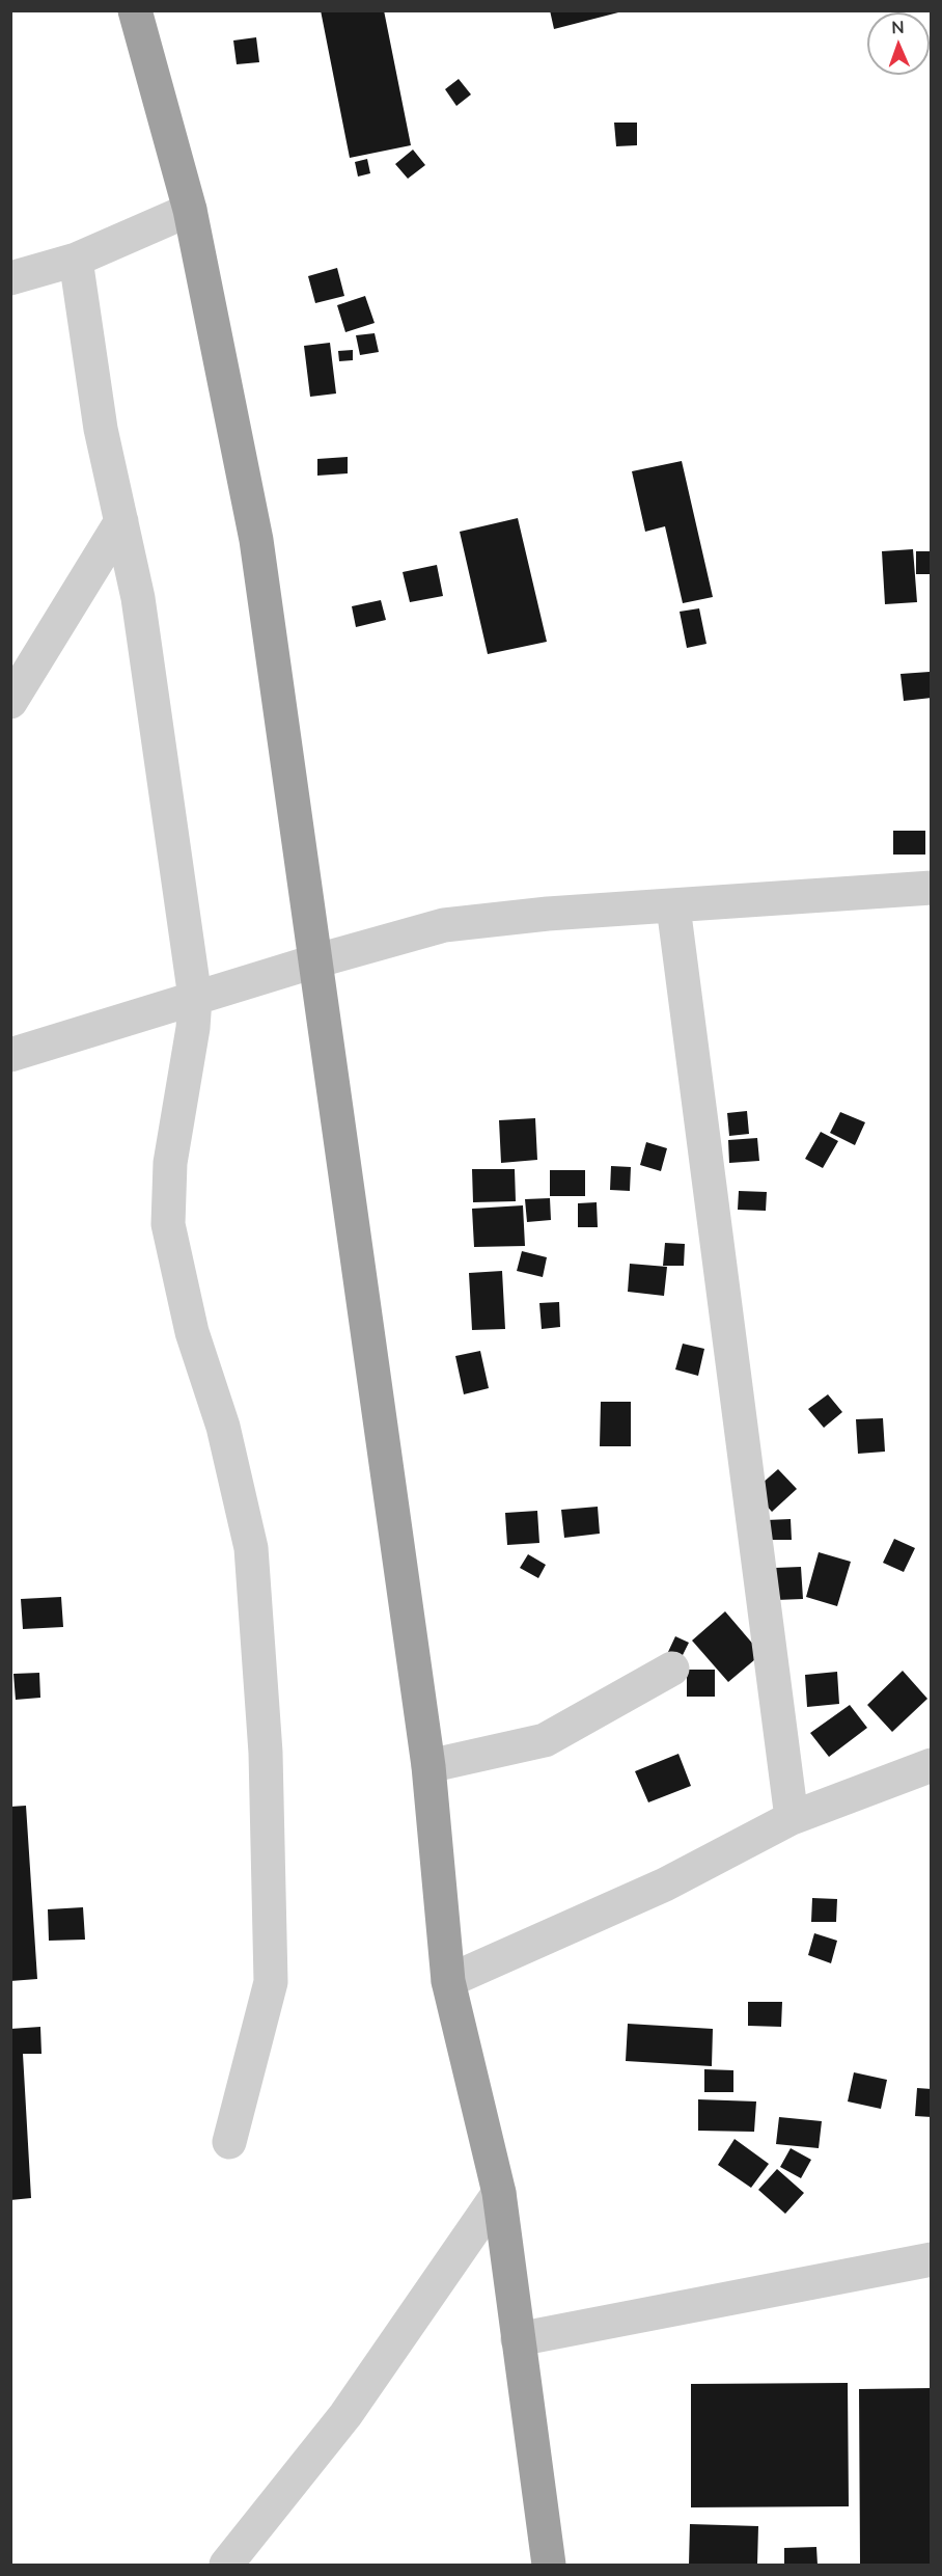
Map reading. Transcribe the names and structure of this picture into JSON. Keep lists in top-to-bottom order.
{
  "north": "top"
}
